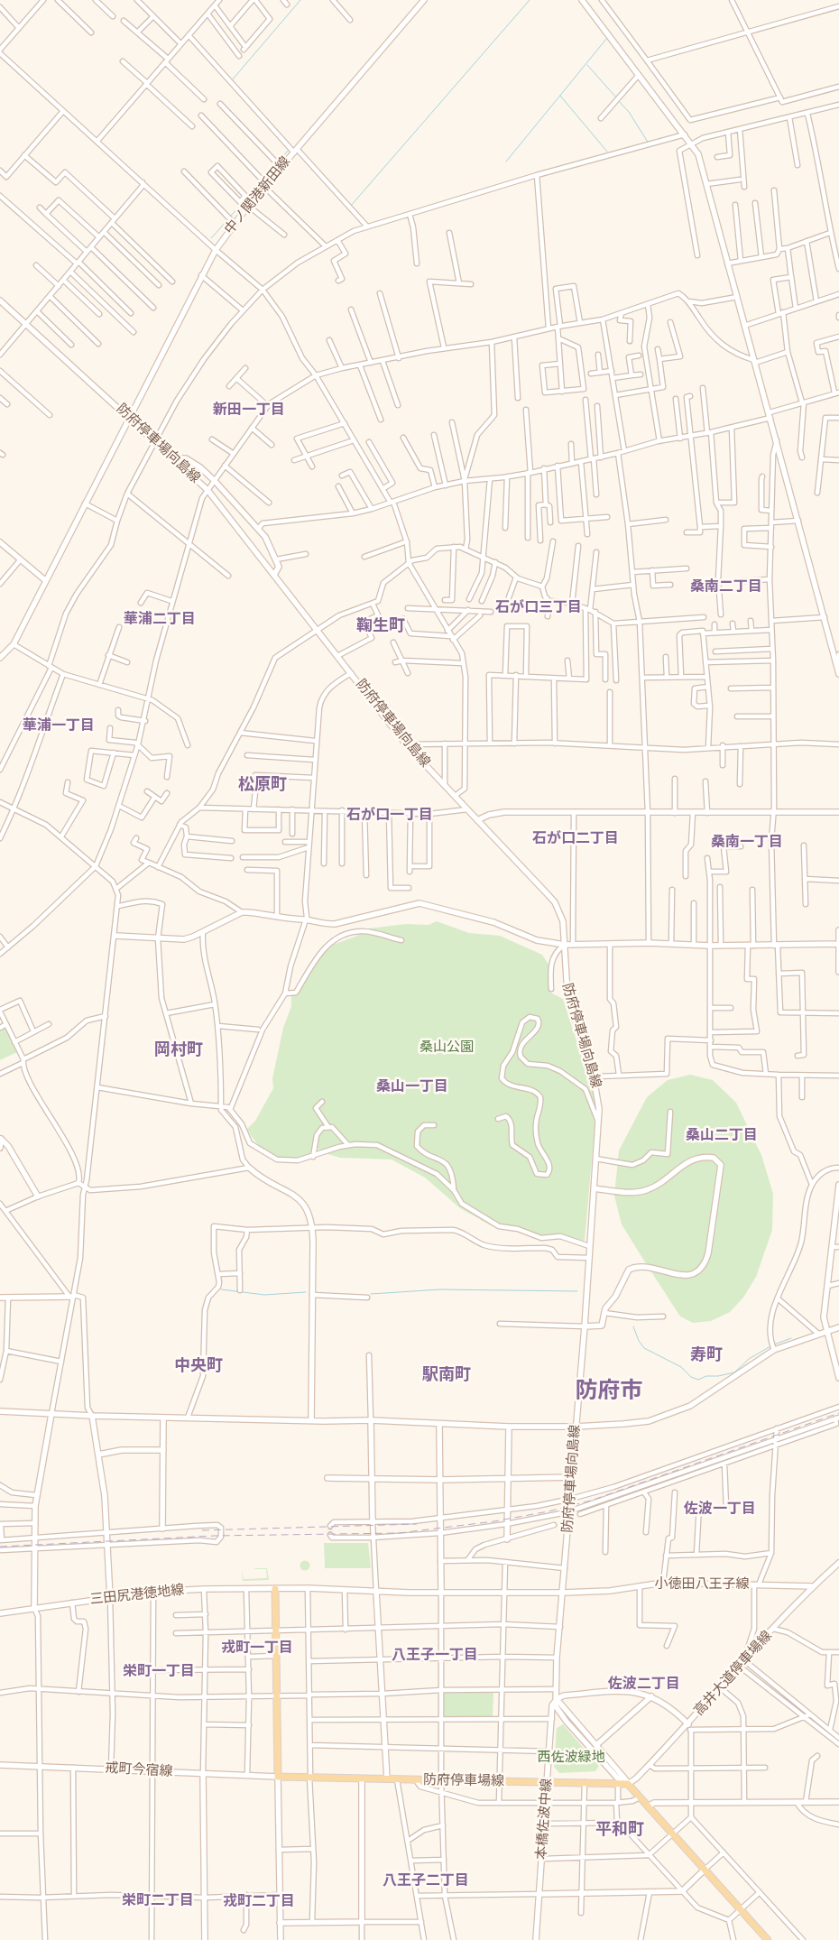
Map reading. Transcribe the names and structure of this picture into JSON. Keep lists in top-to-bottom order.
{
  "streets": {
    "main road": ["防府停車場線"],
    "street": [
      "中ノ関港新田線",
      "防府停車場向島線",
      "小徳田八王子線",
      "三田尻港徳地線",
      "高井大道停車場線",
      "戒町今宿線",
      "本橋佐波中線"
    ]
  },
  "crossings": [
    ["中ノ関港新田線", "防府停車場向島線"],
    ["防府停車場向島線", "小徳田八王子線"],
    ["防府停車場向島線", "本橋佐波中線"],
    ["小徳田八王子線", "高井大道停車場線"],
    ["高井大道停車場線", "防府停車場線"],
    ["戒町今宿線", "防府停車場線"],
    ["防府停車場線", "本橋佐波中線"]
  ],
  "districts": [
    "新田一丁目",
    "桑南二丁目",
    "石が口三丁目",
    "華浦二丁目",
    "鞠生町",
    "華浦一丁目",
    "松原町",
    "石が口一丁目",
    "石が口二丁目",
    "桑南一丁目",
    "岡村町",
    "桑山一丁目",
    "桑山二丁目",
    "寿町",
    "中央町",
    "駅南町",
    "防府市",
    "佐波一丁目",
    "戎町一丁目",
    "八王子一丁目",
    "栄町一丁目",
    "佐波二丁目",
    "平和町",
    "八王子二丁目",
    "栄町二丁目",
    "戎町二丁目"
  ],
  "parks": ["桑山公園", "西佐波緑地"]
}
